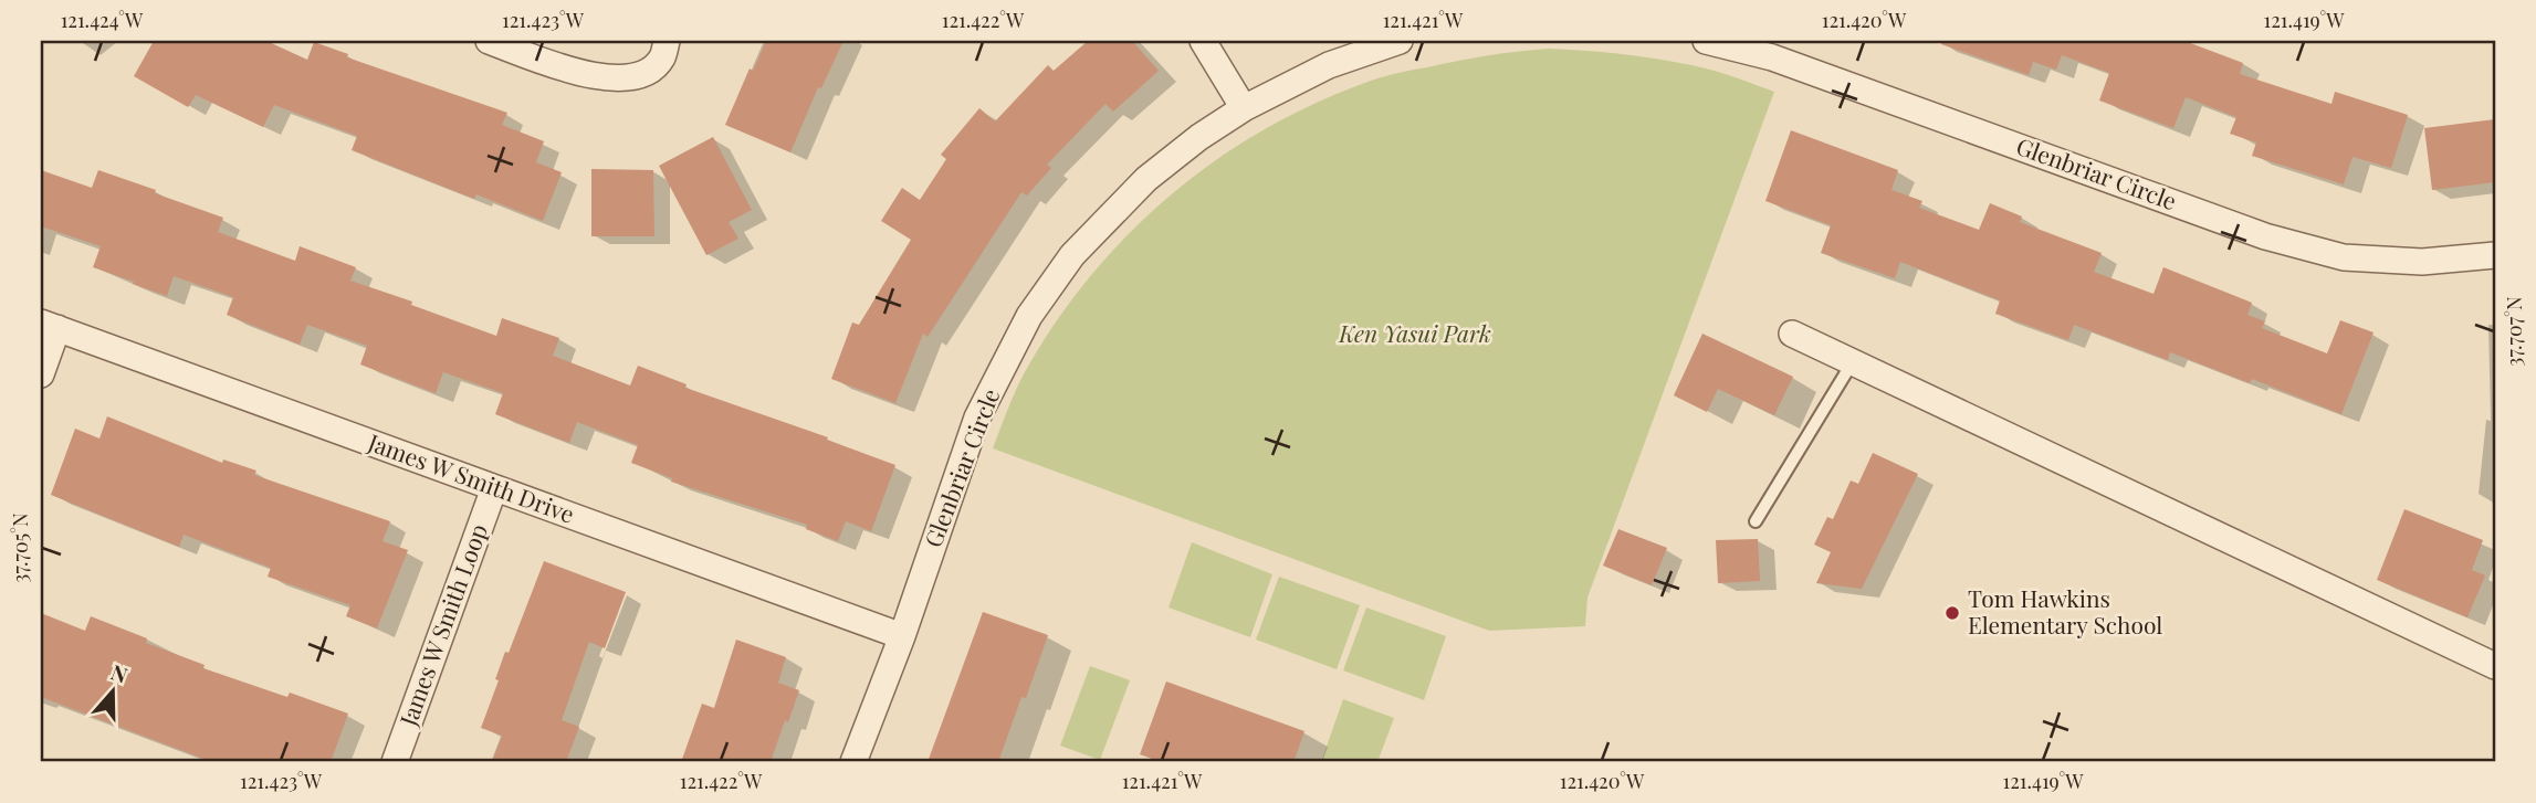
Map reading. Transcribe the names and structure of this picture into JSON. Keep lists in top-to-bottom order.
{
  "streets": {
    "street": ["Glenbriar Circle", "James W Smith Drive", "James W Smith Loop"]
  },
  "crossings": [
    ["Glenbriar Circle", "James W Smith Drive"],
    ["James W Smith Drive", "James W Smith Loop"]
  ],
  "parks": ["Ken Yasui Park"],
  "places": ["Tom Hawkins Elementary School"],
  "north": "top",
  "coordinates": [
    "121.424°W",
    "121.423°W",
    "121.422°W",
    "121.421°W",
    "121.420°W",
    "121.419°W",
    "37.707°N",
    "37.705°N"
  ]
}
